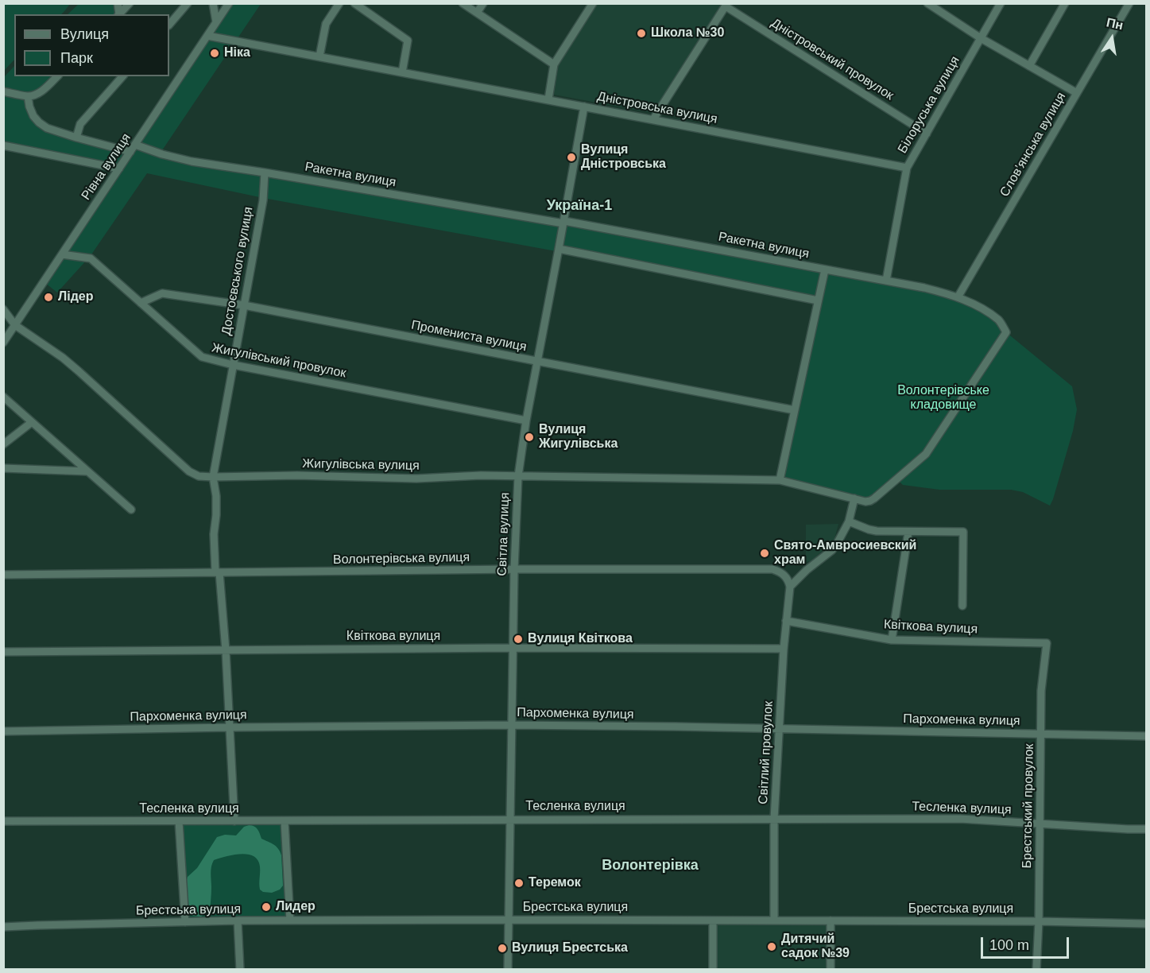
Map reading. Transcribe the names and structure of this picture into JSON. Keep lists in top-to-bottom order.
{
  "streets": {
    "street": [
      "Дністровський провулок",
      "Білоруська вулиця",
      "Дністровська вулиця",
      "Слов’янська вулиця",
      "Рівна вулиця",
      "Ракетна вулиця",
      "Достоєвського вулиця",
      "Промениста вулиця",
      "Жигулівський провулок",
      "Жигулівська вулиця",
      "Світла вулиця",
      "Волонтерівська вулиця",
      "Квіткова вулиця",
      "Пархоменка вулиця",
      "Світлий провулок",
      "Брестський провулок",
      "Тесленка вулиця",
      "Брестська вулиця"
    ]
  },
  "crossings": [
    ["Дністровський провулок", "Білоруська вулиця"],
    ["Білоруська вулиця", "Дністровська вулиця"],
    ["Білоруська вулиця", "Ракетна вулиця"],
    ["Дністровська вулиця", "Рівна вулиця"],
    ["Дністровська вулиця", "Світла вулиця"],
    ["Слов’янська вулиця", "Ракетна вулиця"],
    ["Рівна вулиця", "Ракетна вулиця"],
    ["Рівна вулиця", "Жигулівський провулок"],
    ["Рівна вулиця", "Жигулівська вулиця"],
    ["Ракетна вулиця", "Достоєвського вулиця"],
    ["Ракетна вулиця", "Жигулівська вулиця"],
    ["Ракетна вулиця", "Світла вулиця"],
    ["Достоєвського вулиця", "Промениста вулиця"],
    ["Достоєвського вулиця", "Жигулівський провулок"],
    ["Достоєвського вулиця", "Жигулівська вулиця"],
    ["Достоєвського вулиця", "Волонтерівська вулиця"],
    ["Достоєвського вулиця", "Квіткова вулиця"],
    ["Достоєвського вулиця", "Пархоменка вулиця"],
    ["Достоєвського вулиця", "Тесленка вулиця"],
    ["Промениста вулиця", "Жигулівський провулок"],
    ["Промениста вулиця", "Світла вулиця"],
    ["Жигулівський провулок", "Світла вулиця"],
    ["Жигулівська вулиця", "Світла вулиця"],
    ["Світла вулиця", "Волонтерівська вулиця"],
    ["Світла вулиця", "Квіткова вулиця"],
    ["Світла вулиця", "Пархоменка вулиця"],
    ["Світла вулиця", "Тесленка вулиця"],
    ["Світла вулиця", "Брестська вулиця"],
    ["Волонтерівська вулиця", "Світлий провулок"],
    ["Квіткова вулиця", "Світлий провулок"],
    ["Квіткова вулиця", "Брестський провулок"],
    ["Пархоменка вулиця", "Світлий провулок"],
    ["Пархоменка вулиця", "Брестський провулок"],
    ["Світлий провулок", "Тесленка вулиця"],
    ["Світлий провулок", "Брестська вулиця"],
    ["Брестський провулок", "Тесленка вулиця"],
    ["Брестський провулок", "Брестська вулиця"]
  ],
  "districts": ["Україна-1", "Волонтерівка"],
  "parks": ["Волонтерівське кладовище"],
  "places": [
    "Школа №30",
    "Ніка",
    "Вулиця Дністровська",
    "Лідер",
    "Вулиця Жигулівська",
    "Свято-Амвросиевский храм",
    "Вулиця Квіткова",
    "Теремок",
    "Лидер",
    "Дитячий садок №39",
    "Вулиця Брестська"
  ],
  "legend": ["Вулиця", "Парк"],
  "scale_bar": "100 m",
  "north": "top"
}
